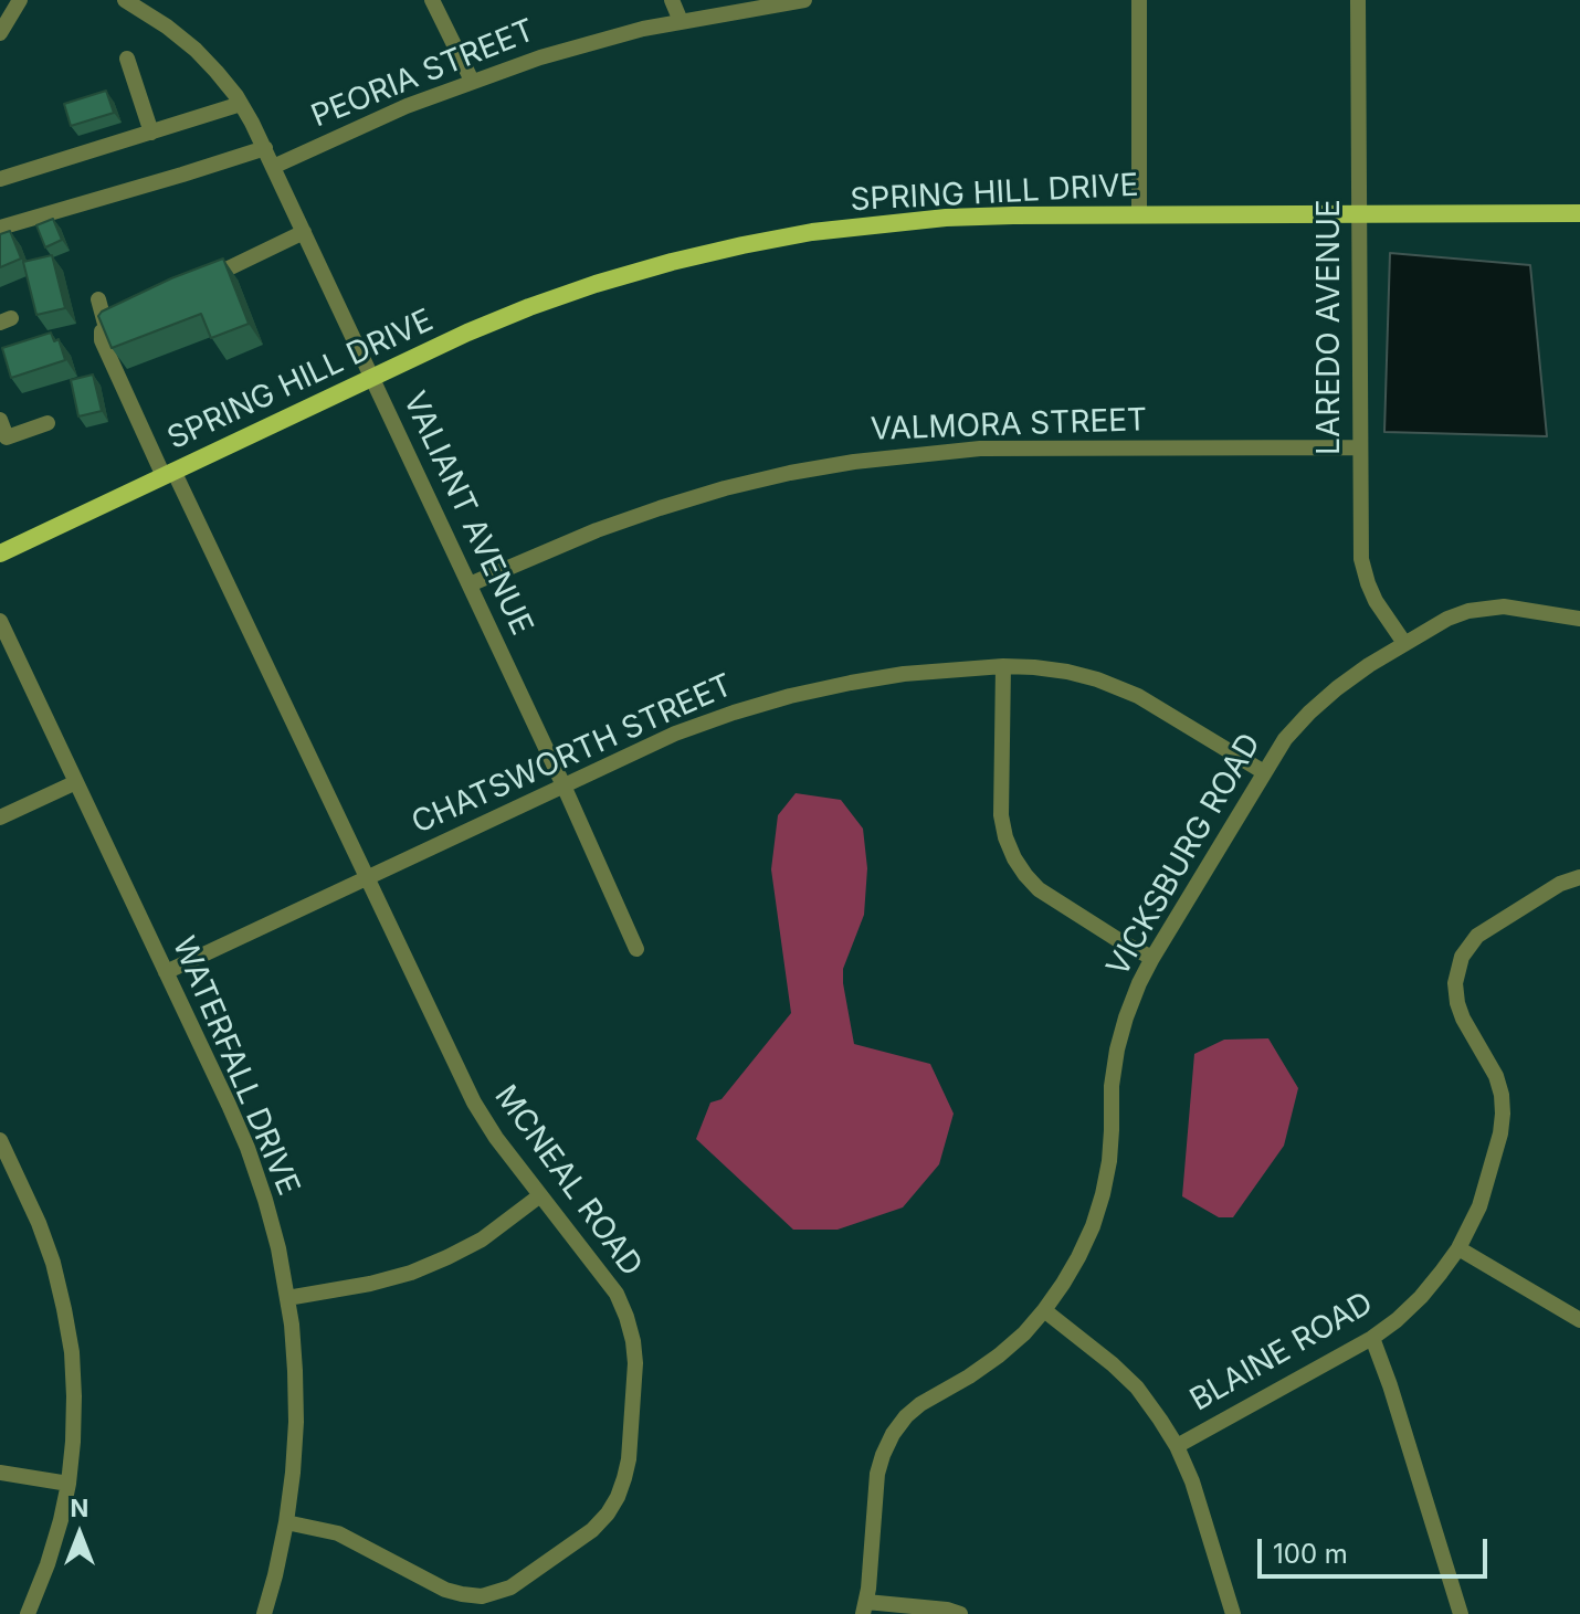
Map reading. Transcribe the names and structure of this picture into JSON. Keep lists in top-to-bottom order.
{
  "streets": {
    "main road": ["SPRING HILL DRIVE"],
    "street": [
      "PEORIA STREET",
      "LAREDO AVENUE",
      "VALMORA STREET",
      "VALIANT AVENUE",
      "CHATSWORTH STREET",
      "VICKSBURG ROAD",
      "WATERFALL DRIVE",
      "MCNEAL ROAD",
      "BLAINE ROAD"
    ]
  },
  "crossings": [
    ["PEORIA STREET", "VALIANT AVENUE"],
    ["SPRING HILL DRIVE", "LAREDO AVENUE"],
    ["SPRING HILL DRIVE", "VALIANT AVENUE"],
    ["SPRING HILL DRIVE", "MCNEAL ROAD"],
    ["LAREDO AVENUE", "VALMORA STREET"],
    ["LAREDO AVENUE", "VICKSBURG ROAD"],
    ["VALMORA STREET", "VALIANT AVENUE"],
    ["VALIANT AVENUE", "CHATSWORTH STREET"],
    ["CHATSWORTH STREET", "VICKSBURG ROAD"],
    ["CHATSWORTH STREET", "WATERFALL DRIVE"],
    ["CHATSWORTH STREET", "MCNEAL ROAD"],
    ["WATERFALL DRIVE", "MCNEAL ROAD"]
  ],
  "scale_bar": "100 m",
  "north": "top"
}
